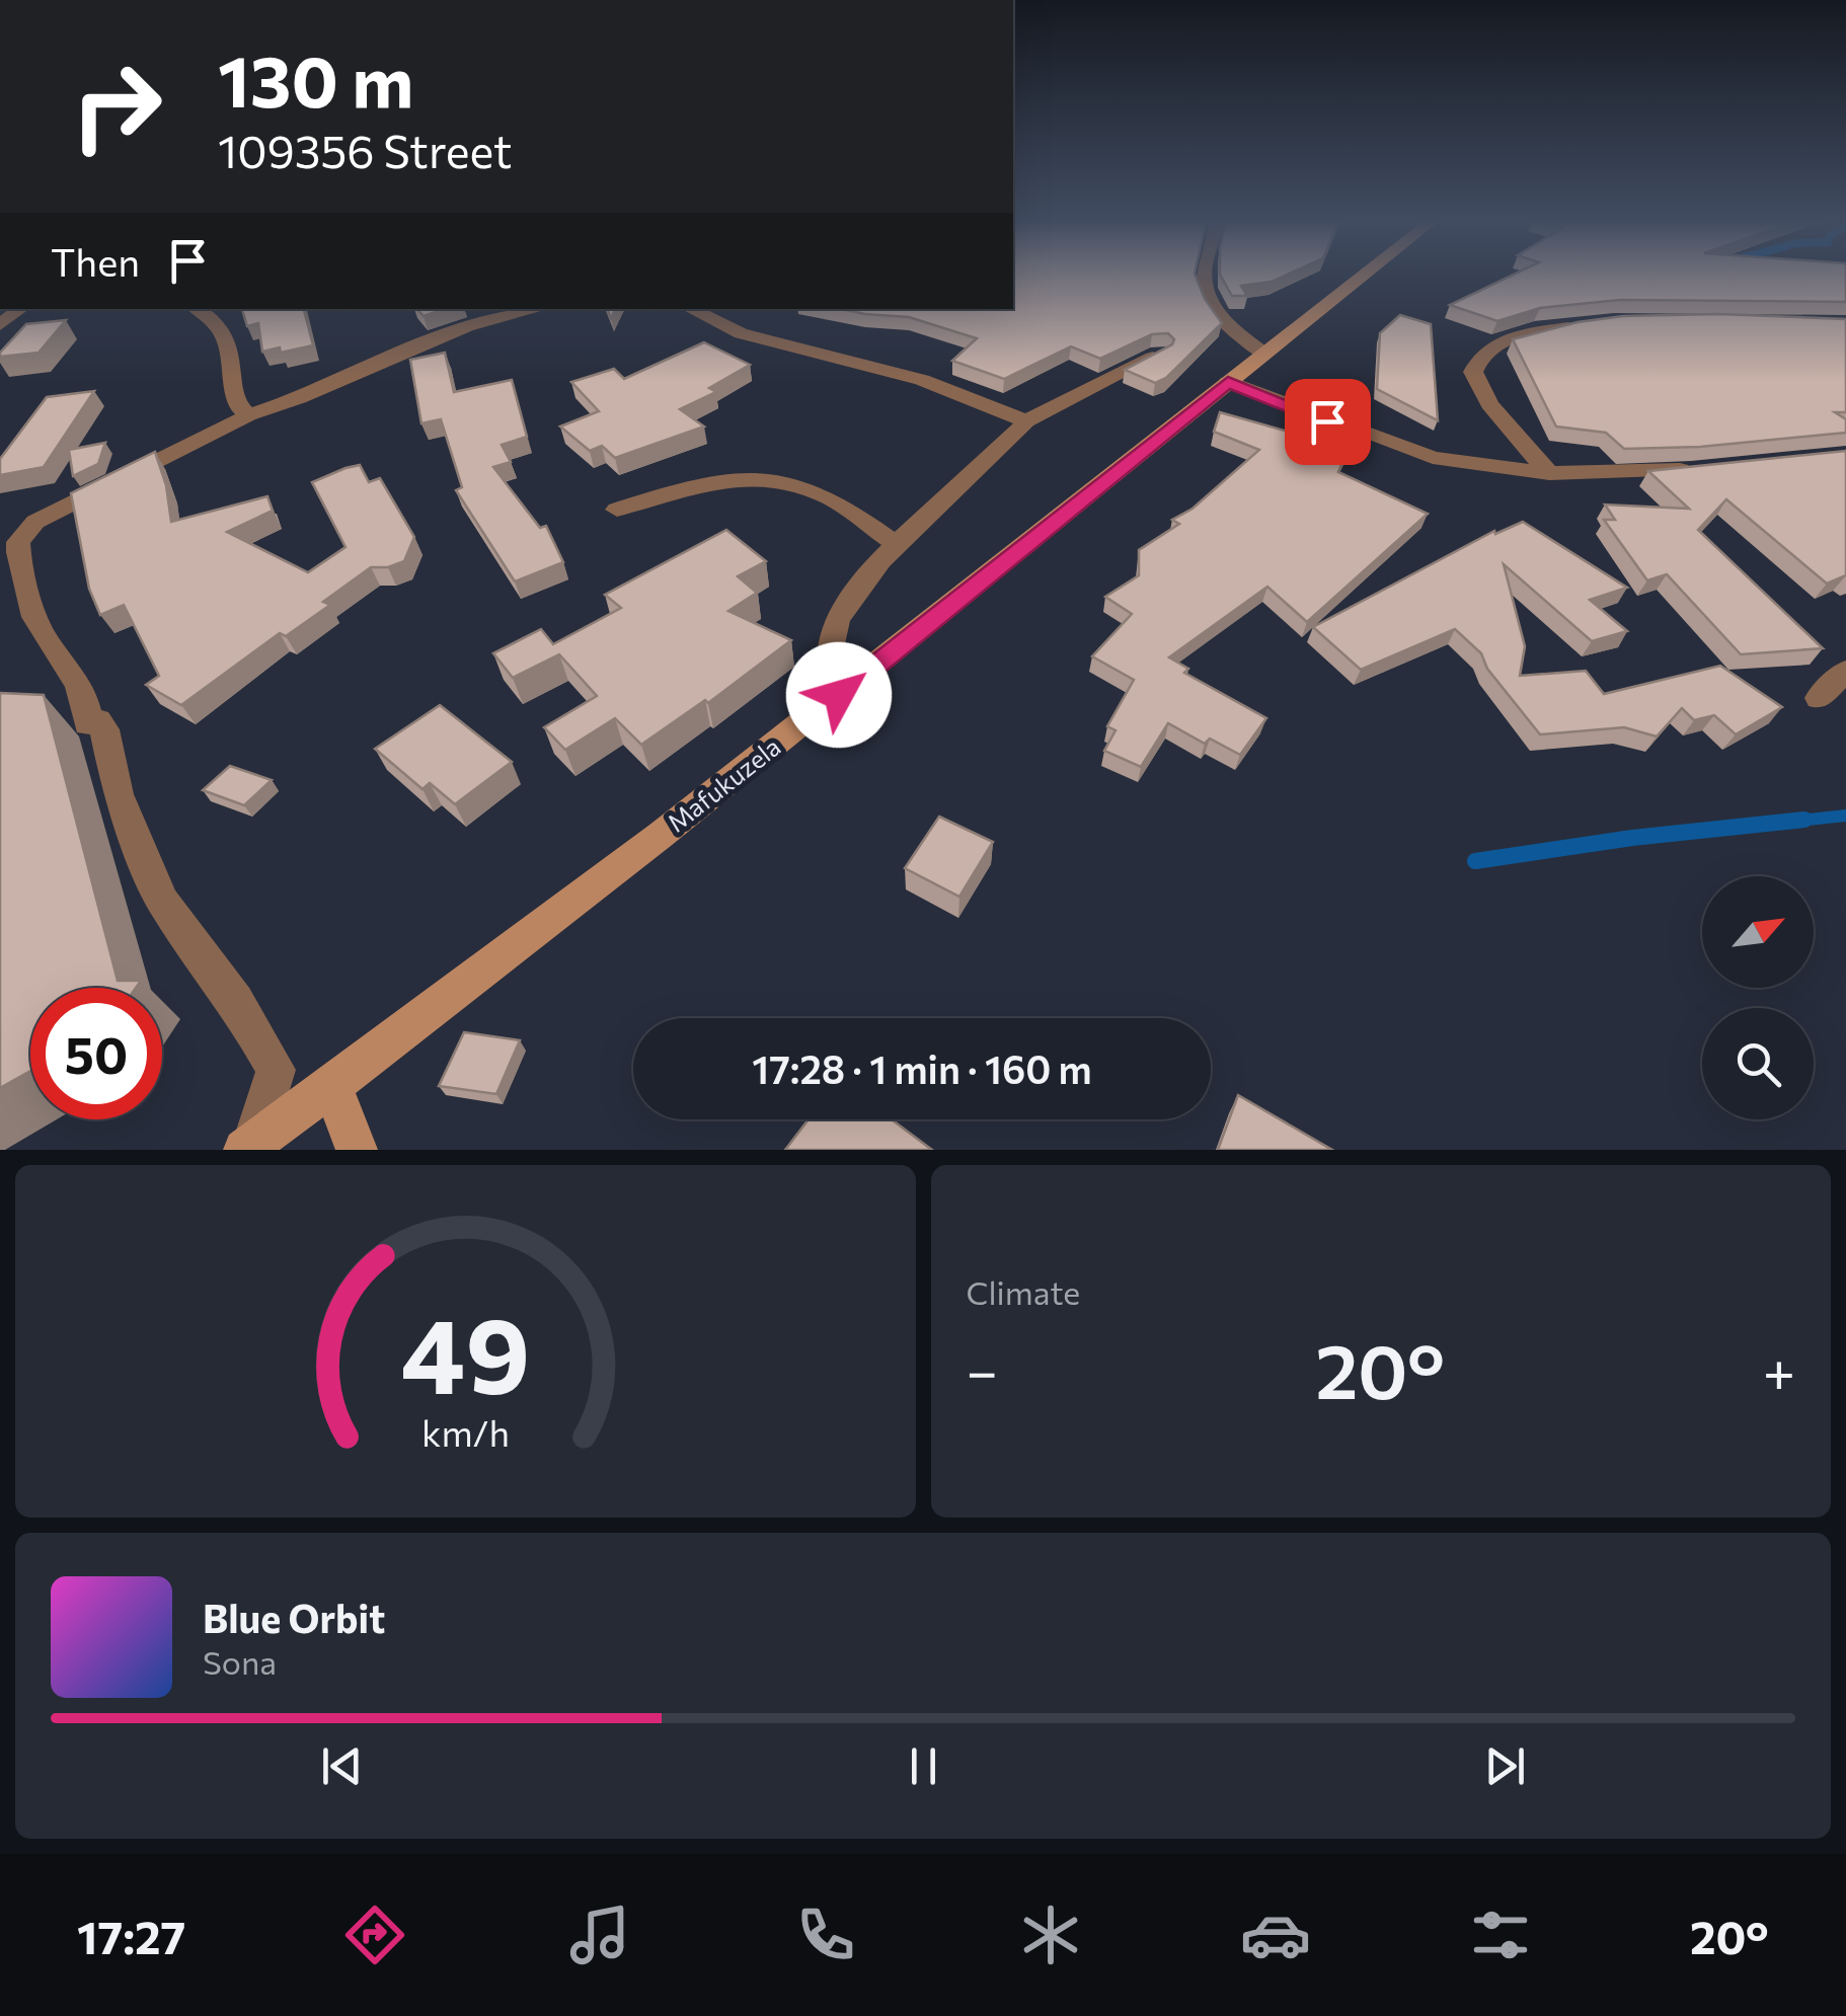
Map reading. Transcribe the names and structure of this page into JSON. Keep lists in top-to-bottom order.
{
  "streets": {
    "main road": ["Mafukuzela"]
  },
  "north": "top right",
  "page": {
    "turn": ["130 m", "109356 Street"],
    "then": "Then",
    "limit": "50",
    "trip": "17:28 · 1 min · 160 m",
    "tile": "Climate",
    "heat": ["−", "20°", "+"],
    "song": ["Blue Orbit", "Sona"],
    "tabs": ["17:27", "20°"],
    "gauge": ["49", "km/h"]
  }
}
